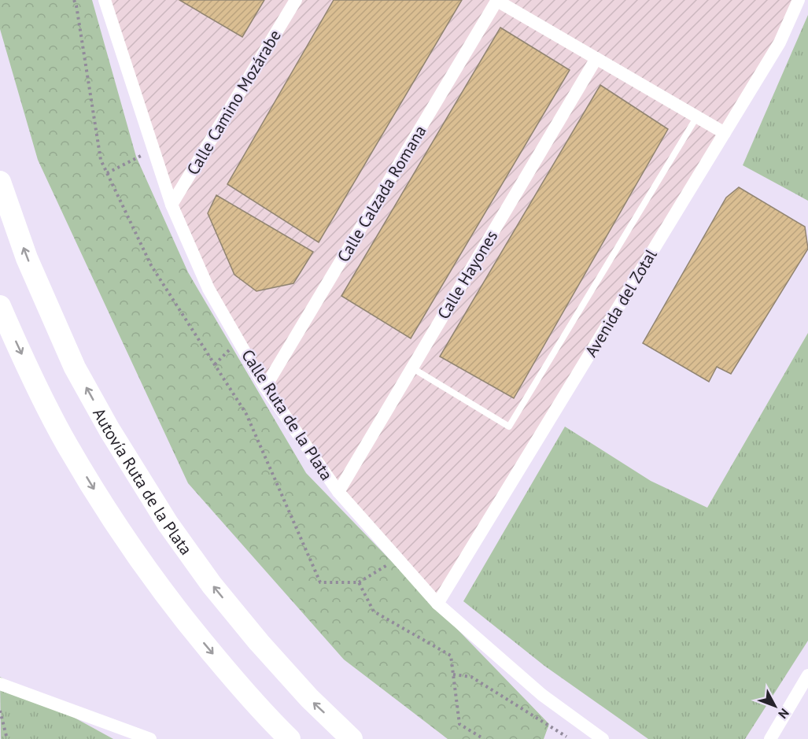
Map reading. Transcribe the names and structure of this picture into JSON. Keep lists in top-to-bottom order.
{
  "streets": {
    "highway": ["Autovía Ruta de la Plata"],
    "street": [
      "Calle Camino Mozárabe",
      "Calle Calzada Romana",
      "Calle Hayones",
      "Avenida del Zotal",
      "Calle Ruta de la Plata"
    ]
  },
  "crossings": [
    ["Calle Camino Mozárabe", "Calle Ruta de la Plata"],
    ["Calle Calzada Romana", "Calle Ruta de la Plata"],
    ["Calle Hayones", "Calle Ruta de la Plata"],
    ["Avenida del Zotal", "Calle Ruta de la Plata"]
  ],
  "north": "bottom right"
}
